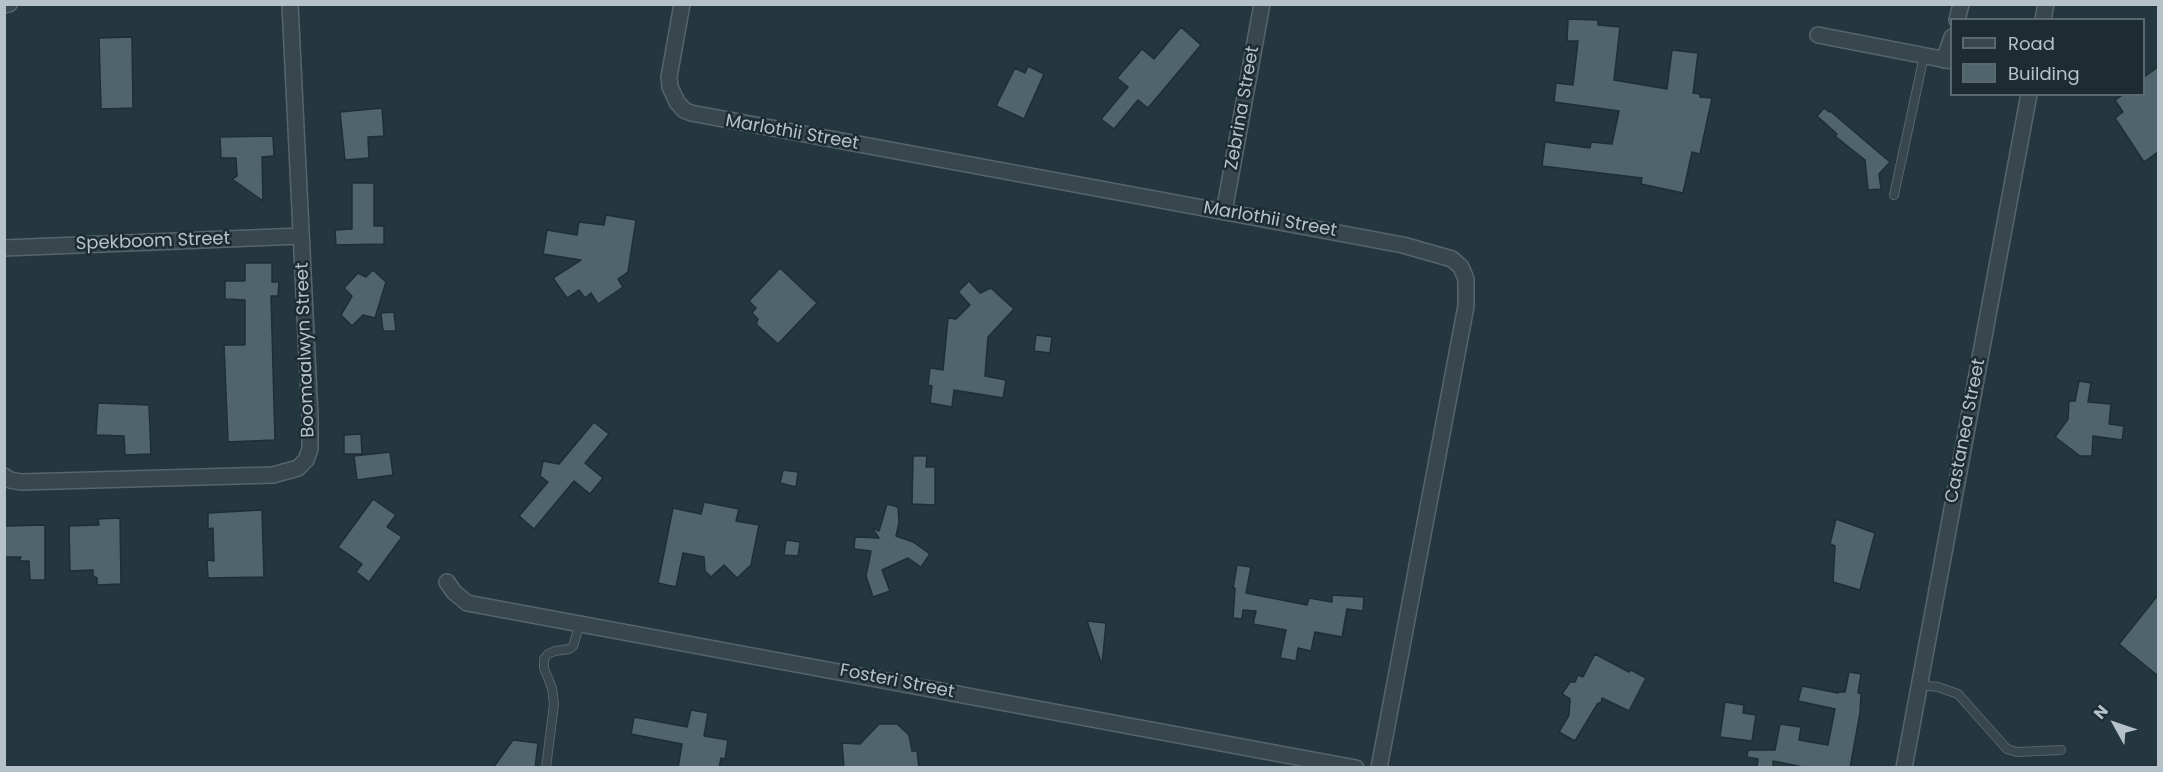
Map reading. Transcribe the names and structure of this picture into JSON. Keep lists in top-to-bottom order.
{
  "streets": {
    "street": [
      "Zebrina Street",
      "Marlothii Street",
      "Spekboom Street",
      "Boomaalwyn Street",
      "Castanea Street",
      "Fosteri Street"
    ]
  },
  "crossings": [
    ["Zebrina Street", "Marlothii Street"],
    ["Spekboom Street", "Boomaalwyn Street"]
  ],
  "legend": ["Road", "Building"],
  "north": "top left"
}
